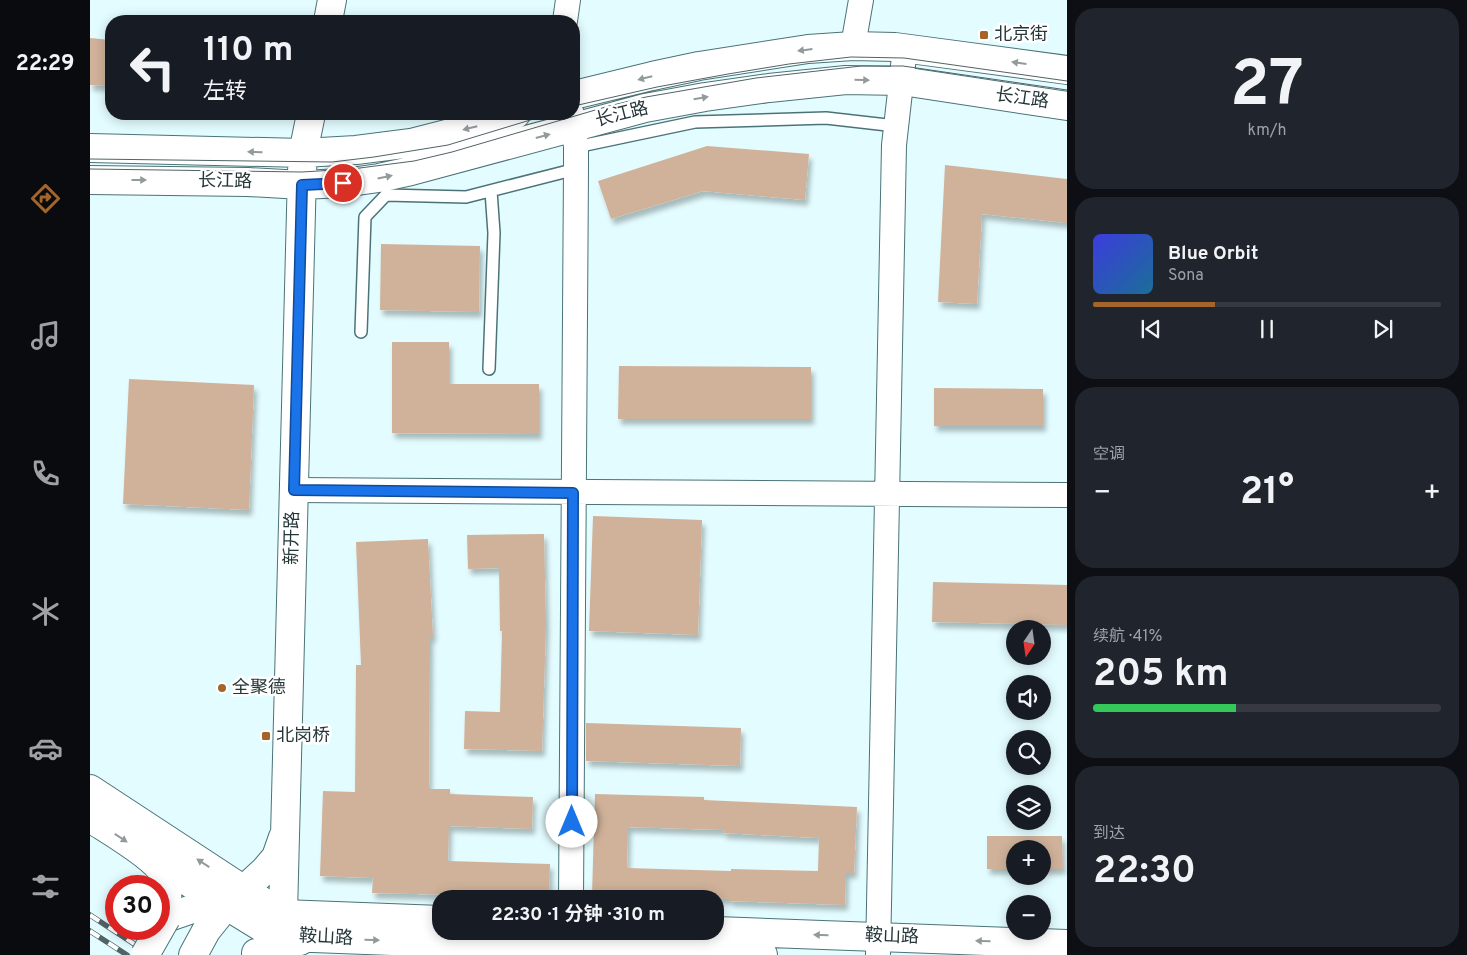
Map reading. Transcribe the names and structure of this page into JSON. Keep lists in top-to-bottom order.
{
  "streets": {
    "main road": ["长江路", "新开路", "鞍山路"]
  },
  "crossings": [
    ["长江路", "新开路"],
    ["新开路", "鞍山路"]
  ],
  "places": {
    "transit": ["北京街", "北岗桥"],
    "other": ["全聚德"]
  },
  "north": "bottom",
  "page": {
    "tabs": "22:29",
    "tile": [
      ["27", "km/h"],
      "空调",
      ["续航 · 41%", "205 km"],
      ["到达", "22:30"]
    ],
    "turn": ["110 m", "左转"],
    "song": ["Blue Orbit", "Sona"],
    "heat": ["−", "21°", "+"],
    "map_buttons": ["+", "−"],
    "limit": "30",
    "trip": "22:30 · 1 分钟 · 310 m"
  }
}
